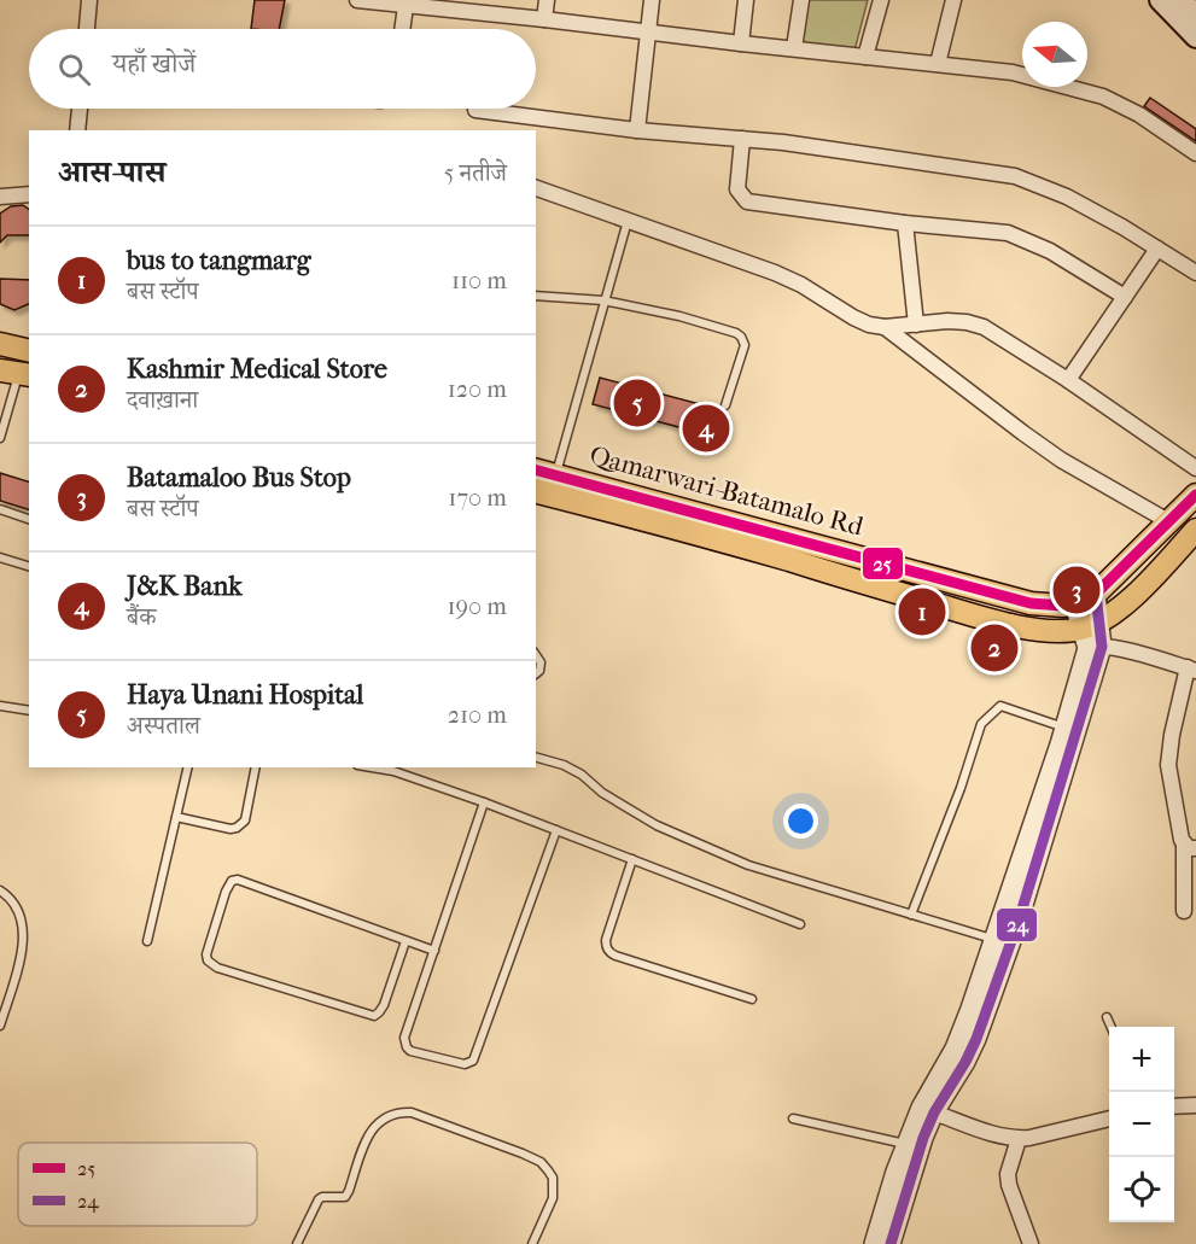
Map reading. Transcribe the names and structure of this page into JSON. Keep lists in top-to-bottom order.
{
  "streets": {
    "main road": ["Qamarwari-Batamalo Rd"]
  },
  "lines": ["transit line 25", "transit line 24"],
  "legend": ["25", "24"],
  "north": "left",
  "page": {
    "search": "यहाँ खोजें",
    "heading": ["आस-पास", "5 नतीजे"],
    "list": [
      {
        "mark": "1",
        "name": "bus to tangmarg",
        "note": "बस स्टॉप",
        "value": "110 m"
      },
      {
        "mark": "2",
        "name": "Kashmir Medical Store",
        "note": "दवाख़ाना",
        "value": "120 m"
      },
      {
        "mark": "3",
        "name": "Batamaloo Bus Stop",
        "note": "बस स्टॉप",
        "value": "170 m"
      },
      {
        "mark": "4",
        "name": "J&K Bank",
        "note": "बैंक",
        "value": "190 m"
      },
      {
        "mark": "5",
        "name": "Haya Unani Hospital",
        "note": "अस्पताल",
        "value": "210 m"
      }
    ],
    "pins": [
      "5",
      "4",
      "3",
      "1",
      "2"
    ],
    "map_buttons": ["+", "−"]
  }
}
